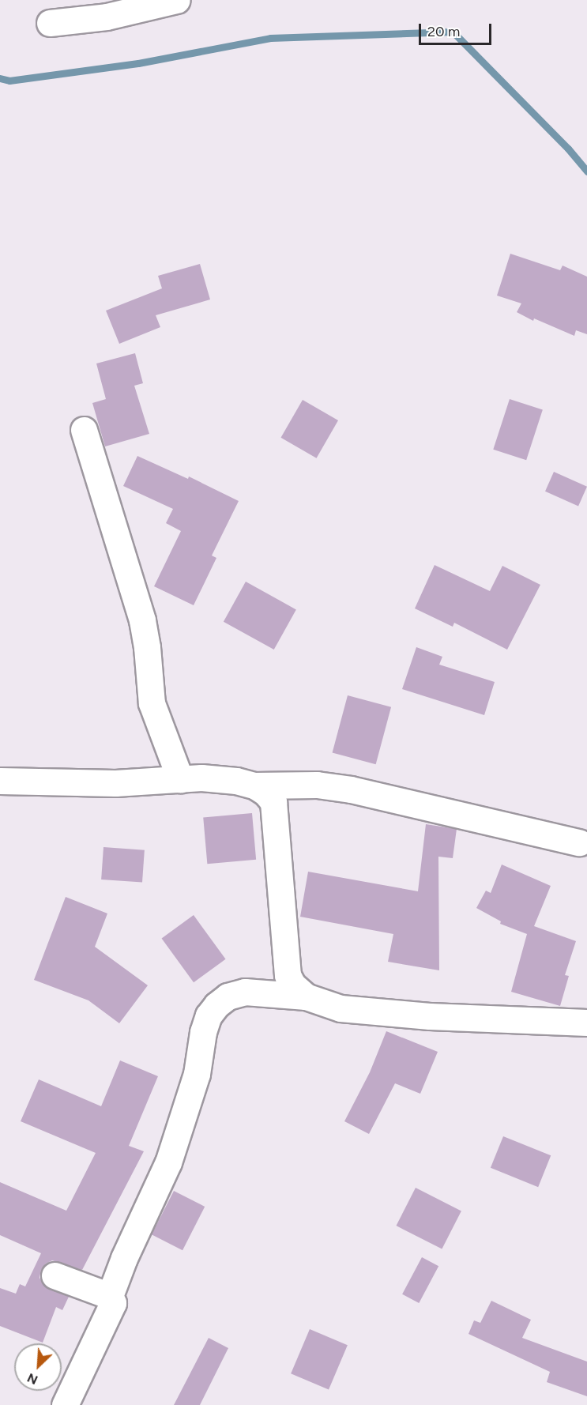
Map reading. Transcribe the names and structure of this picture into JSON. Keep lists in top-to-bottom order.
{
  "scale_bar": "20 m",
  "north": "bottom left"
}
